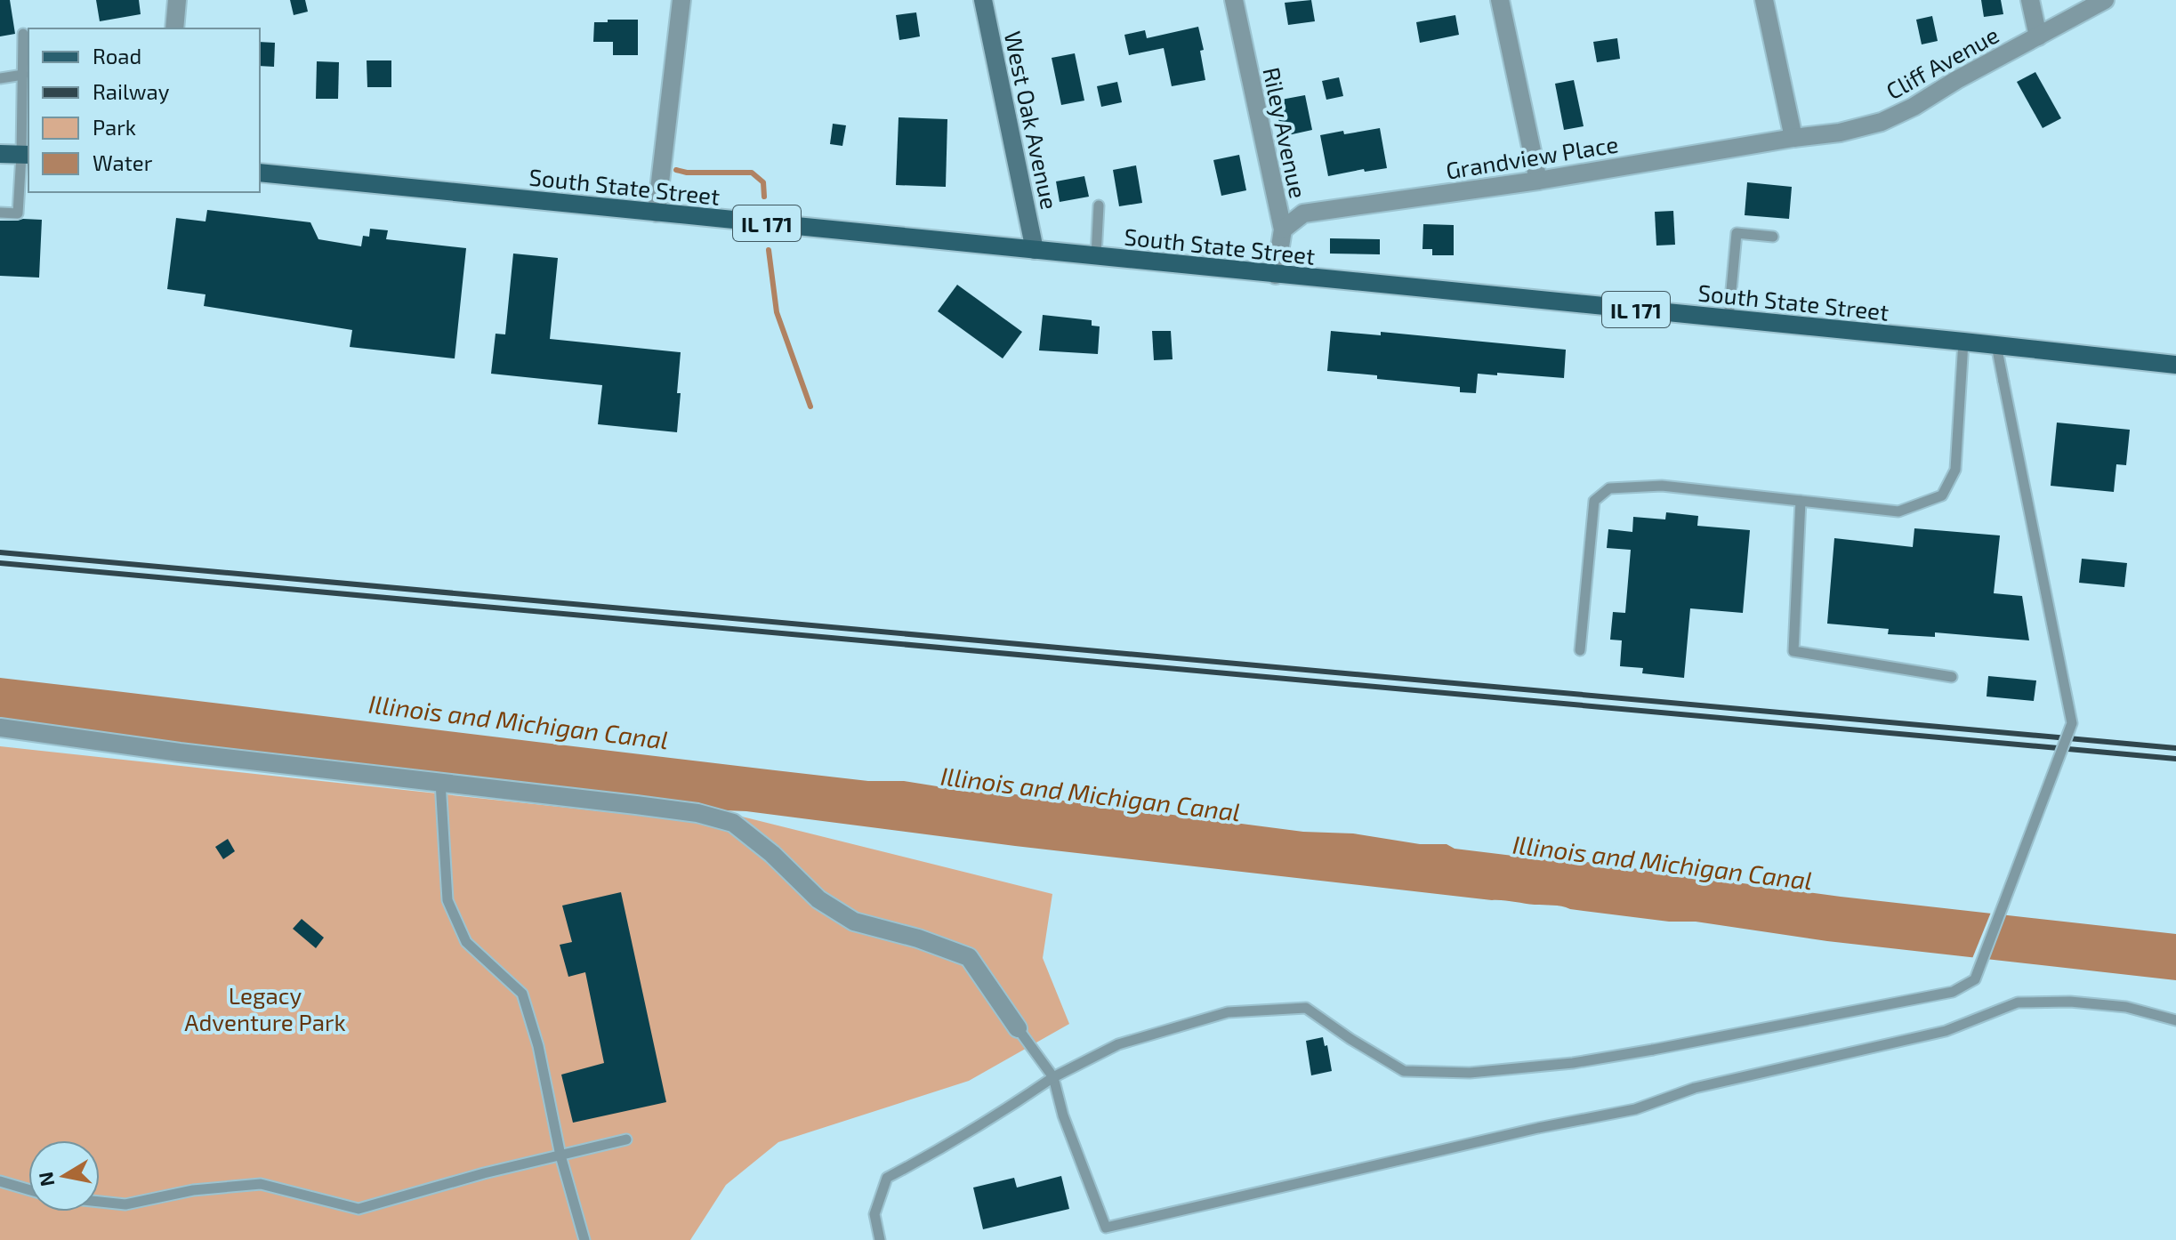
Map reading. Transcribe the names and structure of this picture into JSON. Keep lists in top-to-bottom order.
{
  "streets": {
    "main road": ["South State Street", "IL 171"],
    "street": [
      "Cliff Avenue",
      "West Oak Avenue",
      "Riley Avenue",
      "Grandview Place"
    ]
  },
  "crossings": [
    ["Cliff Avenue", "Grandview Place"],
    ["West Oak Avenue", "South State Street"],
    ["Riley Avenue", "Grandview Place"],
    ["Riley Avenue", "South State Street"]
  ],
  "water": ["Illinois and Michigan Canal"],
  "parks": ["Legacy Adventure Park"],
  "legend": [
    "Road",
    "Railway",
    "Park",
    "Water"
  ],
  "north": "left"
}
